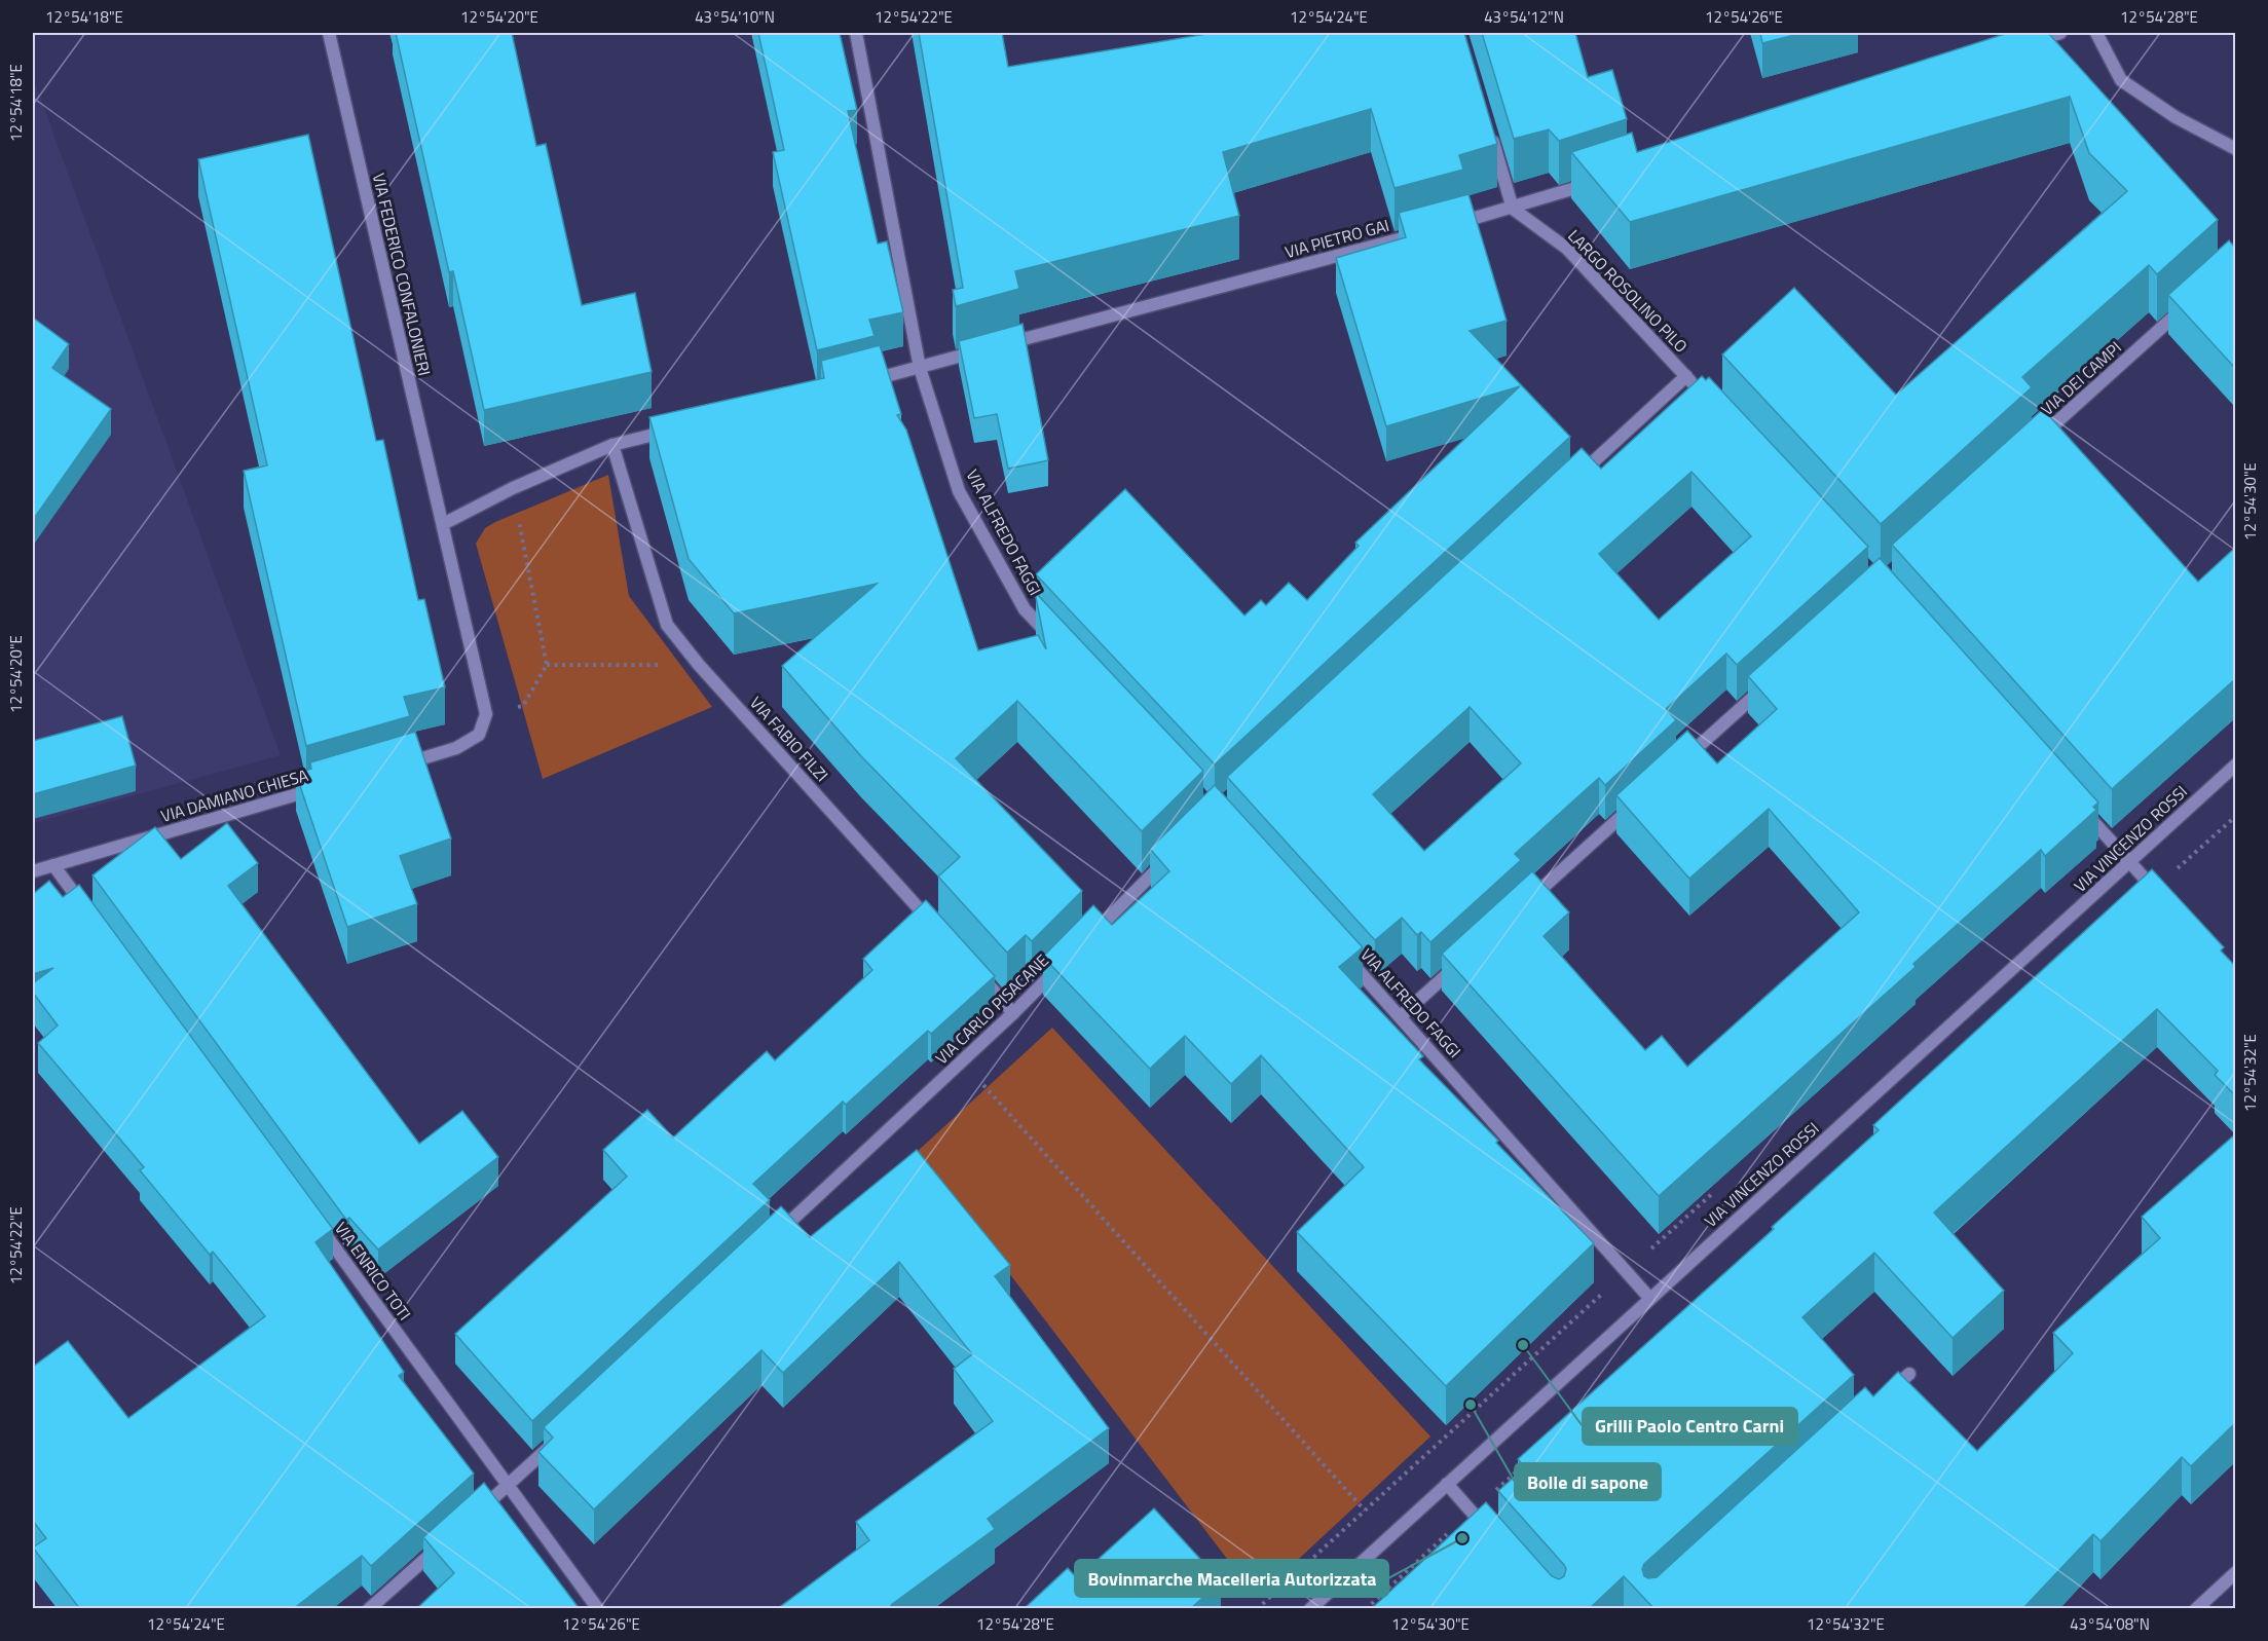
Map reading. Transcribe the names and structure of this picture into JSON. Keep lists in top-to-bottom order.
{
  "streets": {
    "street": [
      "VIA PIETRO GAI",
      "VIA FEDERICO CONFALONIERI",
      "LARGO ROSOLINO PILO",
      "VIA DEI CAMPI",
      "VIA ALFREDO FAGGI",
      "VIA FABIO FILZI",
      "VIA DAMIANO CHIESA",
      "VIA VINCENZO ROSSI",
      "VIA CARLO PISACANE",
      "VIA ENRICO TOTI"
    ]
  },
  "crossings": [
    ["VIA PIETRO GAI", "VIA ALFREDO FAGGI"],
    ["VIA ALFREDO FAGGI", "VIA VINCENZO ROSSI"]
  ],
  "places": ["Grilli Paolo Centro Carni", "Bolle di sapone", "Bovinmarche Macelleria Autorizzata"],
  "coordinates": [
    "12°54'18\"E",
    "12°54'20\"E",
    "43°54'10\"N",
    "12°54'22\"E",
    "12°54'24\"E",
    "43°54'12\"N",
    "12°54'26\"E",
    "12°54'28\"E",
    "12°54'30\"E",
    "12°54'32\"E",
    "43°54'08\"N"
  ]
}
